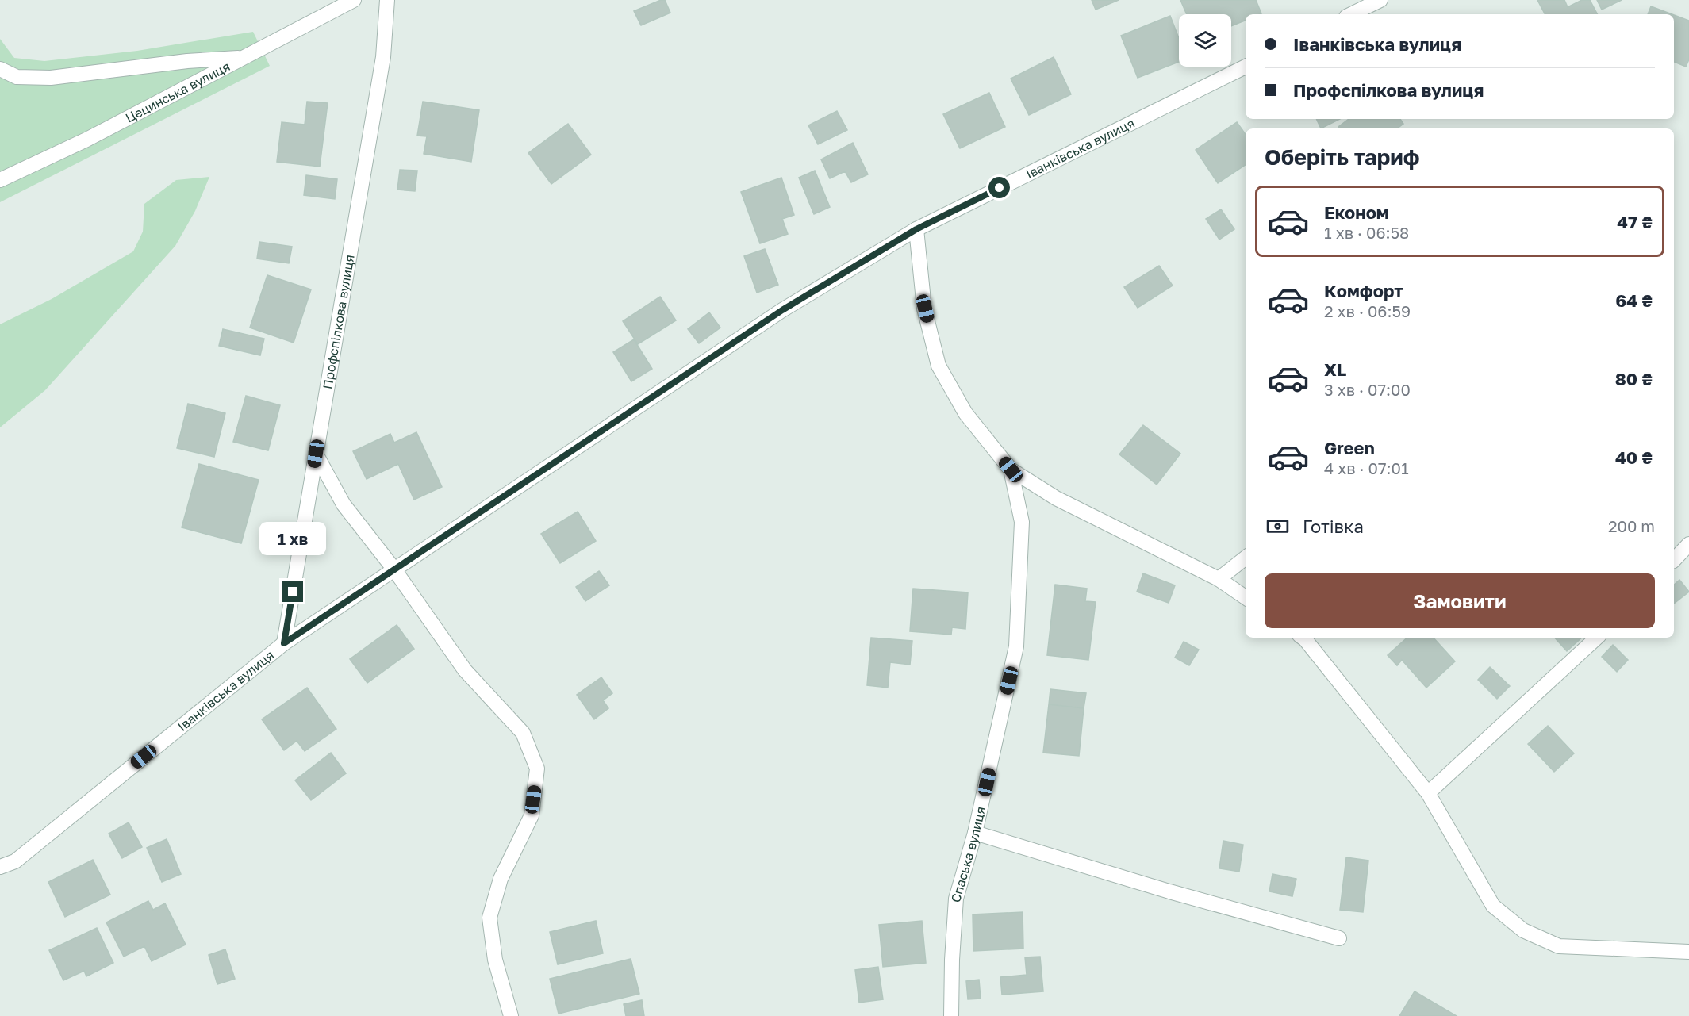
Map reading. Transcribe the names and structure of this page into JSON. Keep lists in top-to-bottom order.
{
  "streets": {
    "street": [
      "Цецинська вулиця",
      "Іванківська вулиця",
      "Профспілкова вулиця",
      "Спаська вулиця"
    ]
  },
  "crossings": [
    ["Іванківська вулиця", "Профспілкова вулиця"]
  ],
  "page": {
    "banner": ["Іванківська вулиця", "Профспілкова вулиця"],
    "heading": "Оберіть тариф",
    "list": [
      {
        "name": "Економ",
        "note": "1 хв · 06:58",
        "value": "47 ₴"
      },
      {
        "name": "Комфорт",
        "note": "2 хв · 06:59",
        "value": "64 ₴"
      },
      {
        "name": "XL",
        "note": "3 хв · 07:00",
        "value": "80 ₴"
      },
      {
        "name": "Green",
        "note": "4 хв · 07:01",
        "value": "40 ₴"
      }
    ],
    "pay": ["Готівка", "200 m"],
    "bubble": "1 хв",
    "buttons": "Замовити"
  }
}
